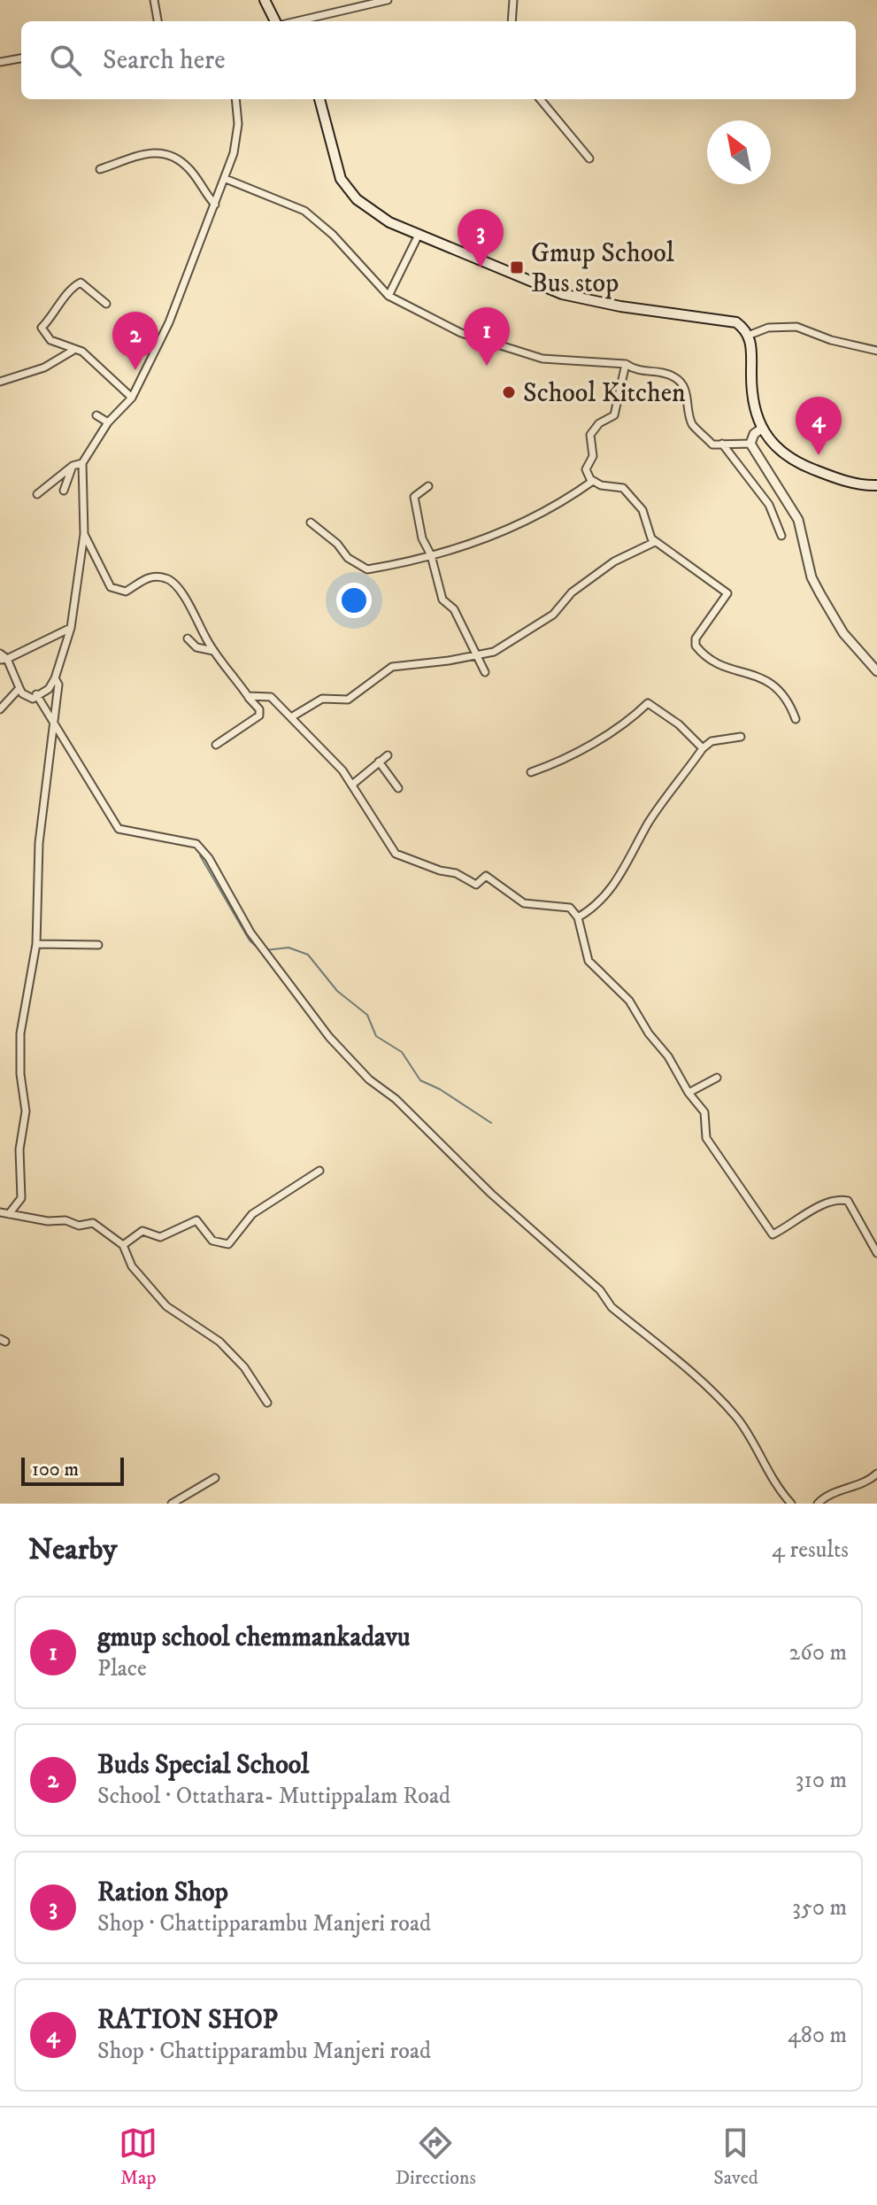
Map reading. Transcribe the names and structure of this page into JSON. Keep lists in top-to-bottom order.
{
  "places": {
    "transit": ["Gmup School Bus stop"],
    "other": ["School Kitchen"]
  },
  "scale_bar": "100 m",
  "north": "top left",
  "page": {
    "search": "Search here",
    "pins": [
      "3",
      "1",
      "2",
      "4"
    ],
    "scale": "100 m",
    "heading": ["Nearby", "4 results"],
    "list": [
      {
        "mark": "1",
        "name": "gmup school chemmankadavu",
        "note": "Place",
        "value": "260 m"
      },
      {
        "mark": "2",
        "name": "Buds Special School",
        "note": "School · Ottathara- Muttippalam Road",
        "value": "310 m"
      },
      {
        "mark": "3",
        "name": "Ration Shop",
        "note": "Shop · Chattipparambu Manjeri road",
        "value": "350 m"
      },
      {
        "mark": "4",
        "name": "RATION SHOP",
        "note": "Shop · Chattipparambu Manjeri road",
        "value": "480 m"
      }
    ],
    "nav": ["Map", "Directions", "Saved"]
  }
}
